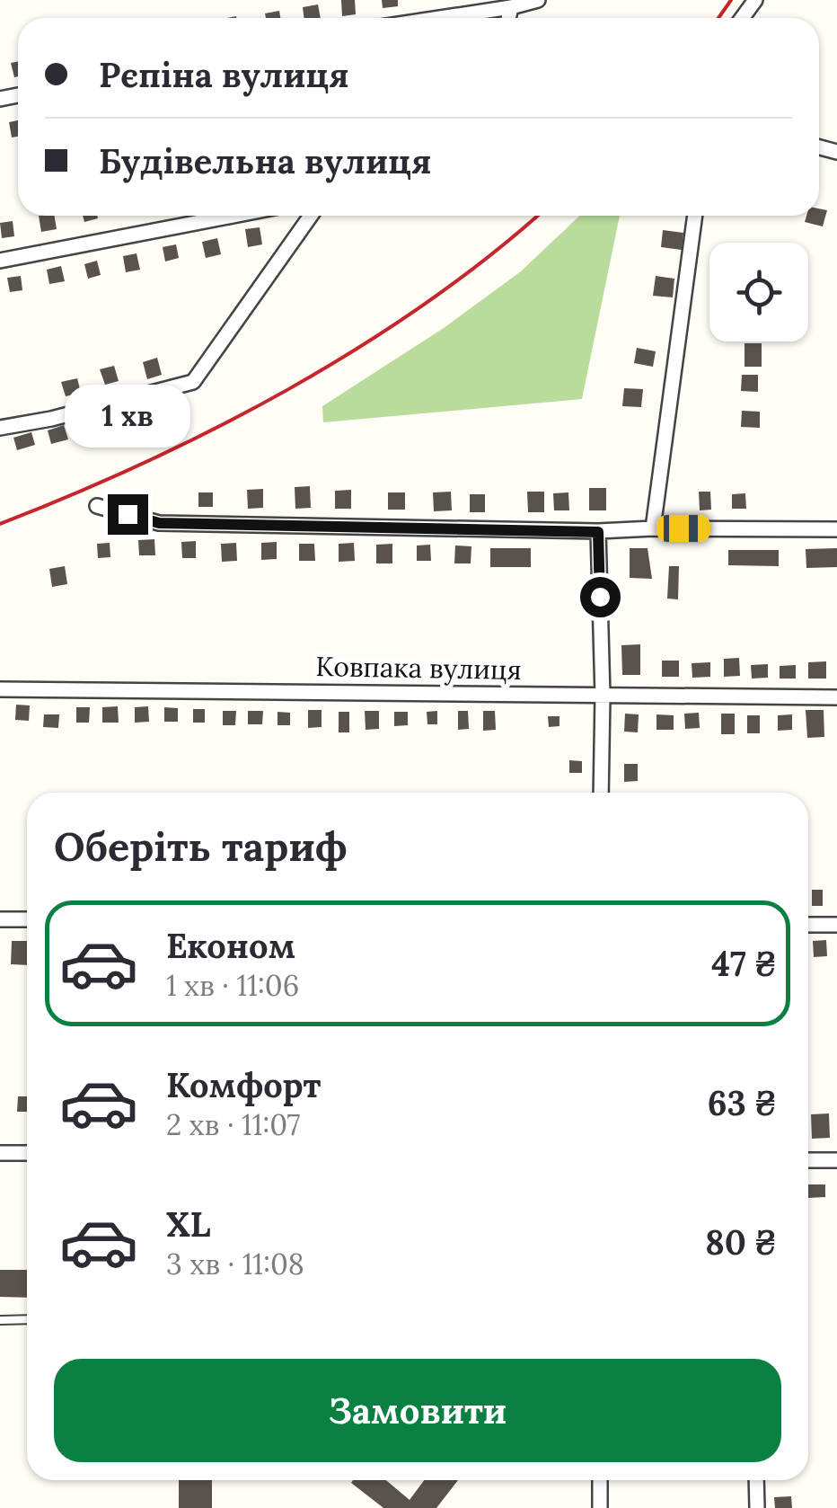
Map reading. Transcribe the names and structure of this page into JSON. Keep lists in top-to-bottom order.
{
  "streets": {
    "street": ["Ковпака вулиця"]
  },
  "page": {
    "banner": ["Рєпіна вулиця", "Будівельна вулиця"],
    "bubble": "1 хв",
    "heading": "Оберіть тариф",
    "list": [
      {
        "name": "Економ",
        "note": "1 хв · 11:06",
        "value": "47 ₴"
      },
      {
        "name": "Комфорт",
        "note": "2 хв · 11:07",
        "value": "63 ₴"
      },
      {
        "name": "XL",
        "note": "3 хв · 11:08",
        "value": "80 ₴"
      }
    ],
    "buttons": "Замовити"
  }
}
